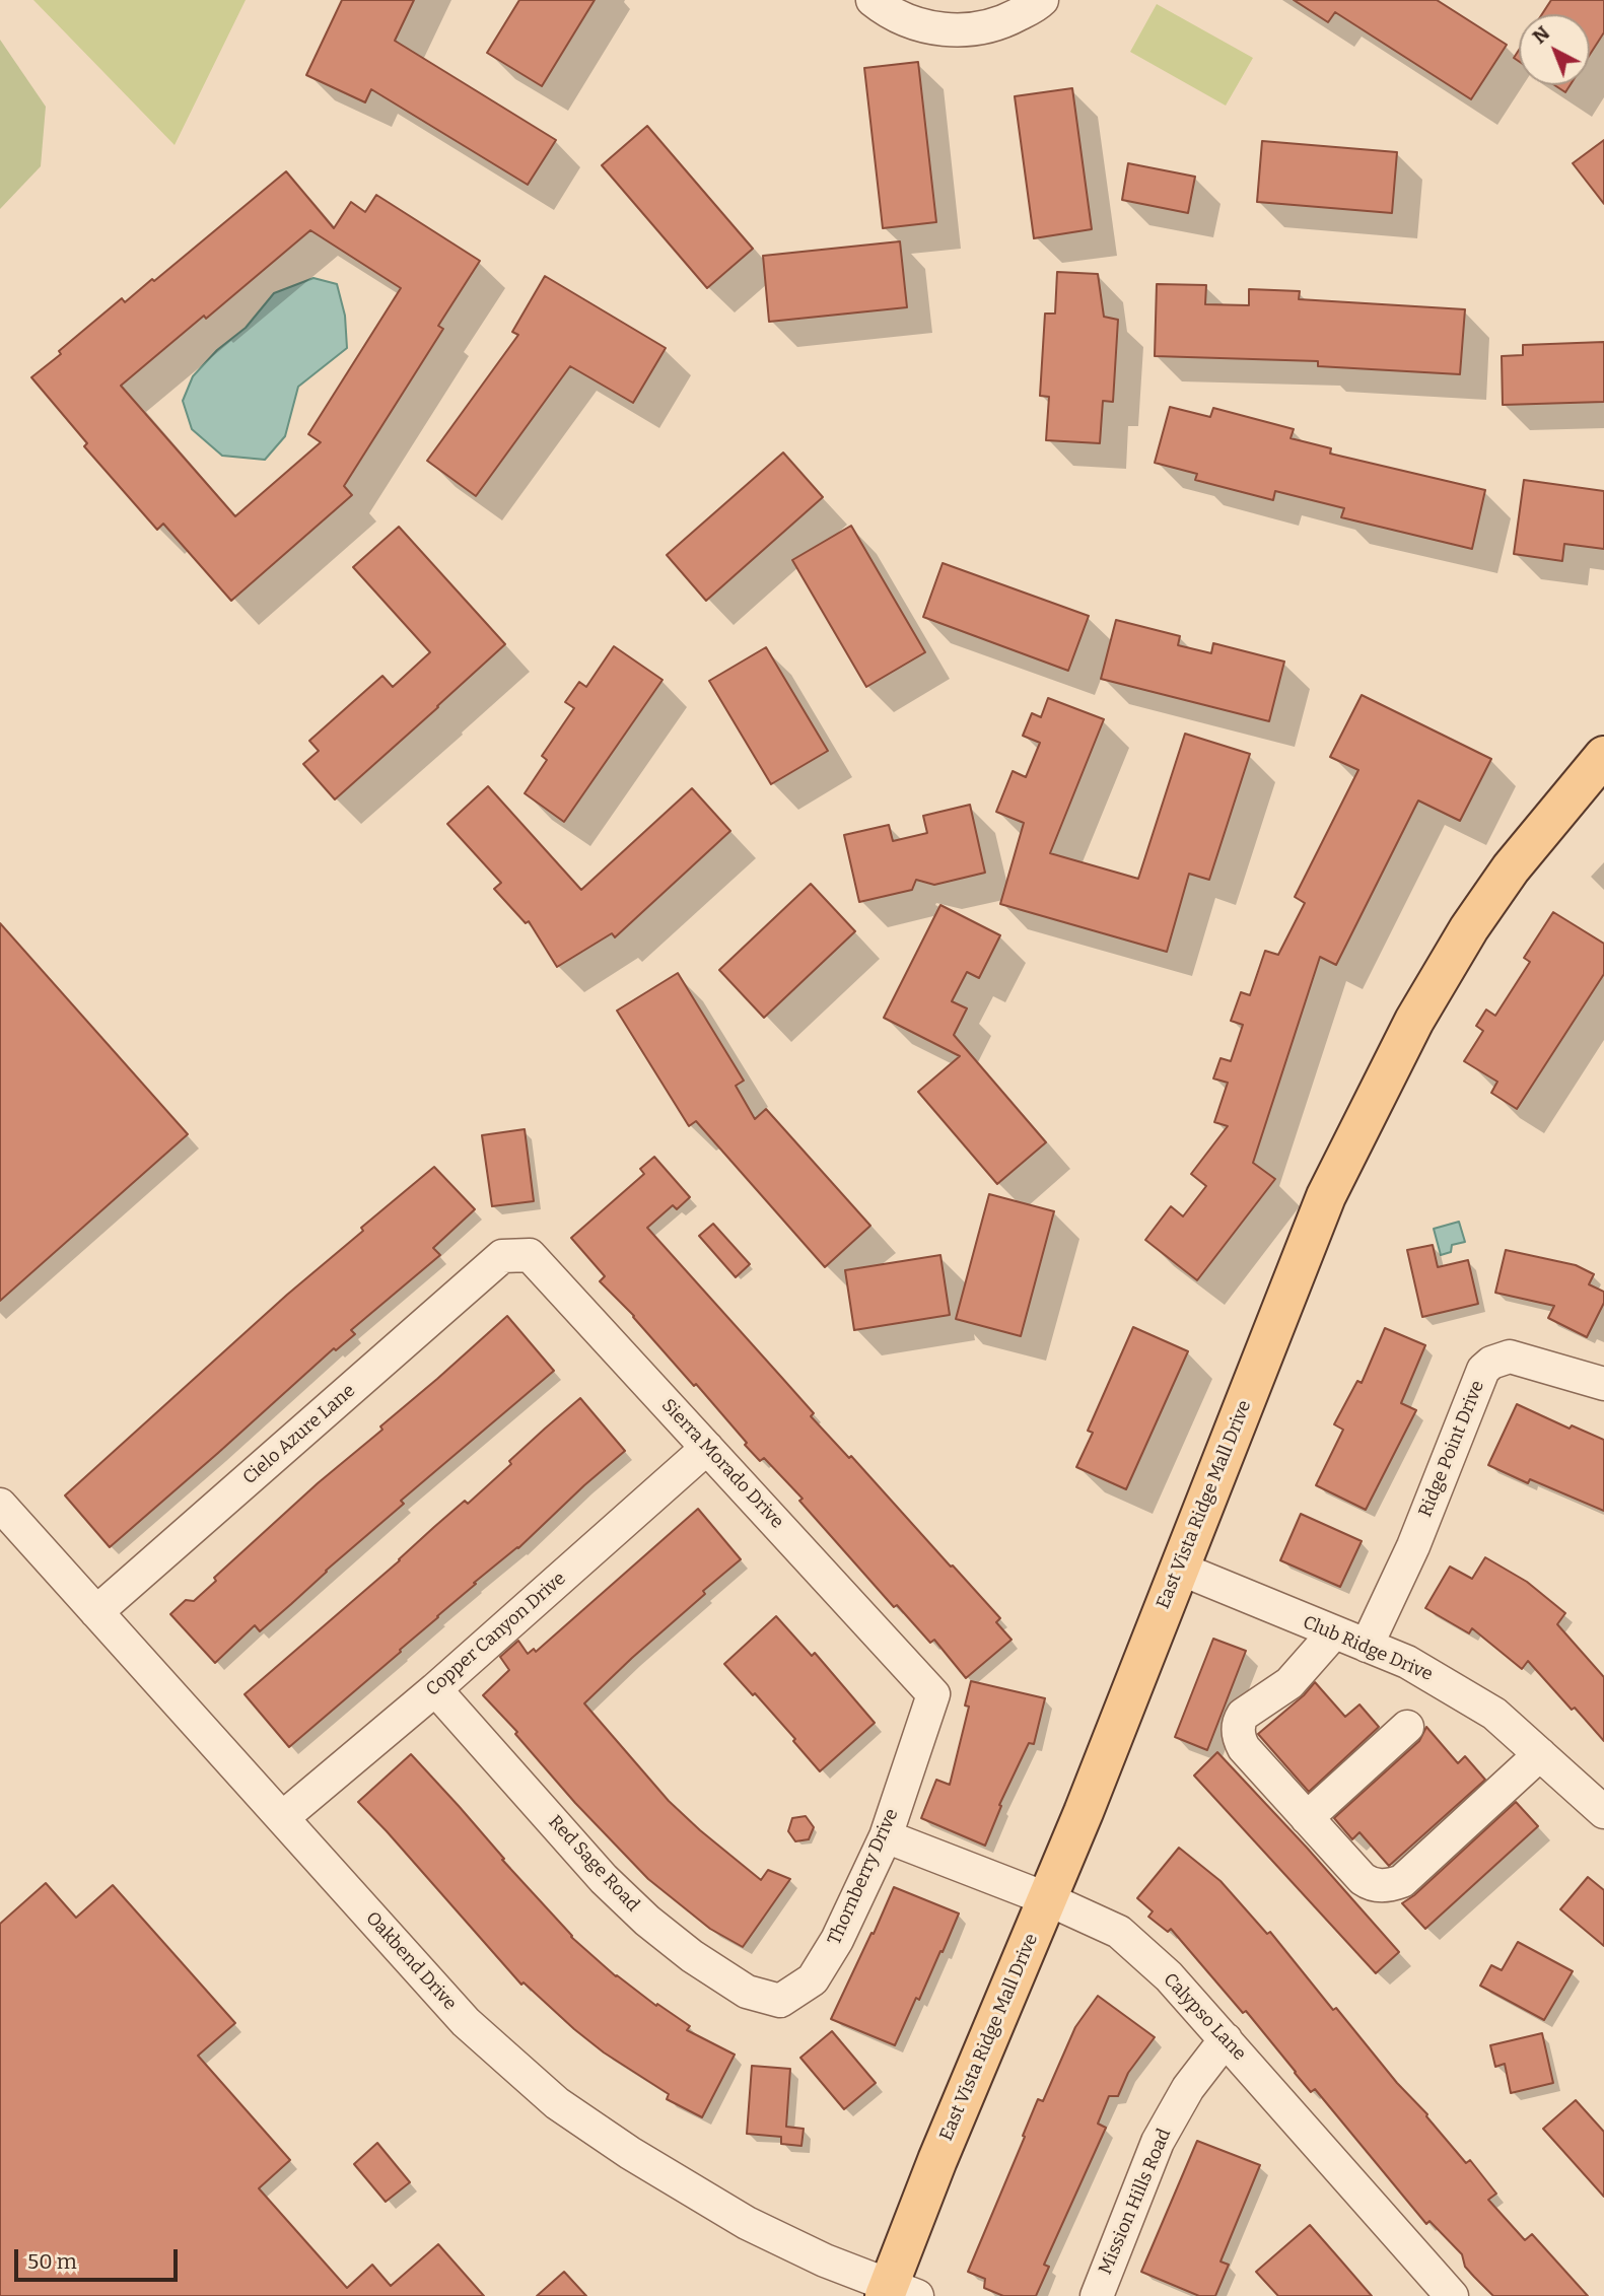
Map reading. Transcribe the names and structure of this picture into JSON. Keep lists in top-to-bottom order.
{
  "streets": {
    "main road": ["East Vista Ridge Mall Drive"],
    "street": [
      "Cielo Azure Lane",
      "Ridge Point Drive",
      "Sierra Morado Drive",
      "Copper Canyon Drive",
      "Club Ridge Drive",
      "Red Sage Road",
      "Thornberry Drive",
      "Oakbend Drive",
      "Calypso Lane",
      "Mission Hills Road"
    ]
  },
  "crossings": [
    ["Cielo Azure Lane", "Sierra Morado Drive"],
    ["Cielo Azure Lane", "Oakbend Drive"],
    ["Ridge Point Drive", "Club Ridge Drive"],
    ["Sierra Morado Drive", "Copper Canyon Drive"],
    ["Sierra Morado Drive", "Thornberry Drive"],
    ["East Vista Ridge Mall Drive", "Club Ridge Drive"],
    ["East Vista Ridge Mall Drive", "Oakbend Drive"],
    ["East Vista Ridge Mall Drive", "Calypso Lane"],
    ["Copper Canyon Drive", "Red Sage Road"],
    ["Copper Canyon Drive", "Oakbend Drive"],
    ["Red Sage Road", "Thornberry Drive"],
    ["Thornberry Drive", "Calypso Lane"],
    ["Calypso Lane", "Mission Hills Road"]
  ],
  "scale_bar": "50 m",
  "north": "top left"
}
